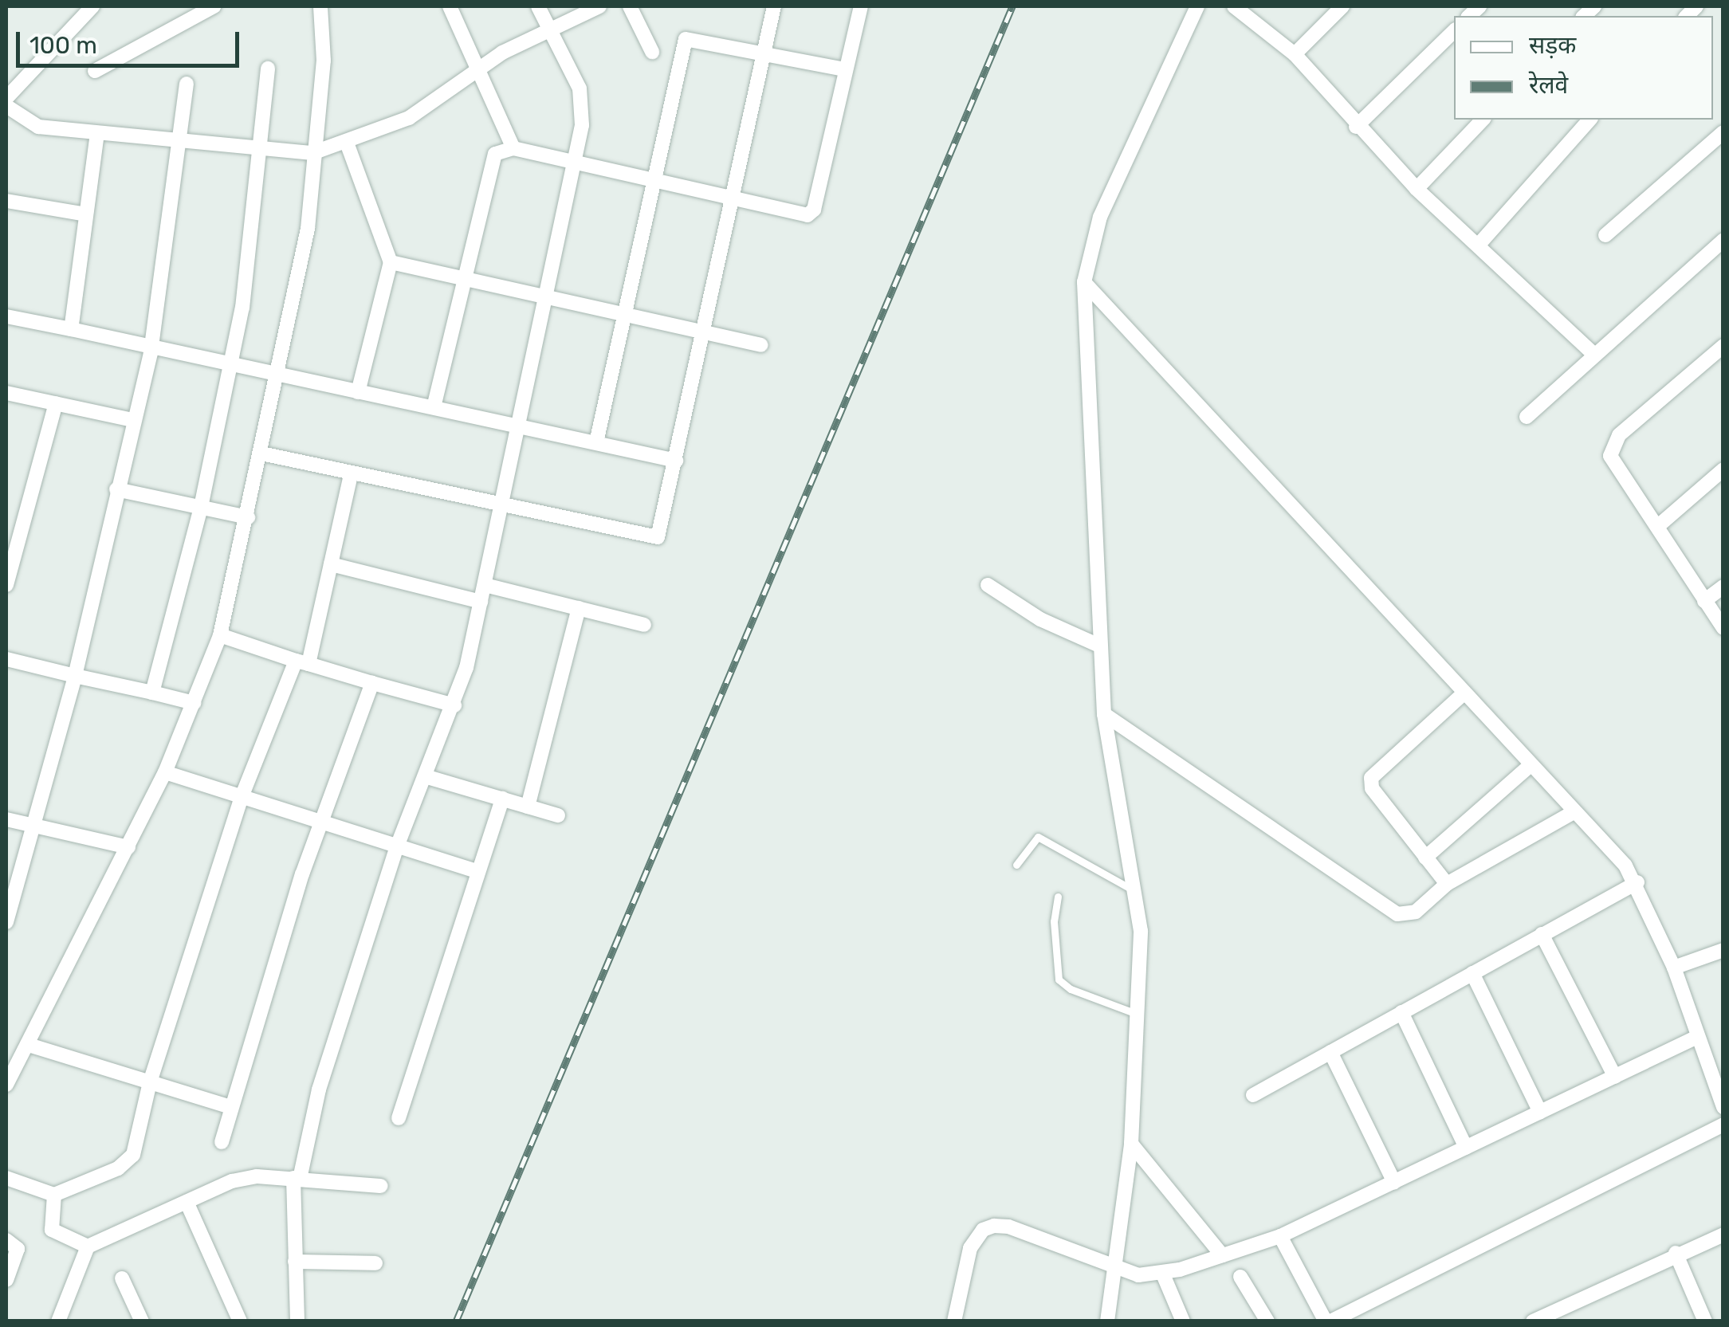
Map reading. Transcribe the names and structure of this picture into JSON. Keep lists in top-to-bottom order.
{
  "legend": ["सड़क", "रेलवे"],
  "scale_bar": "100 m"
}
